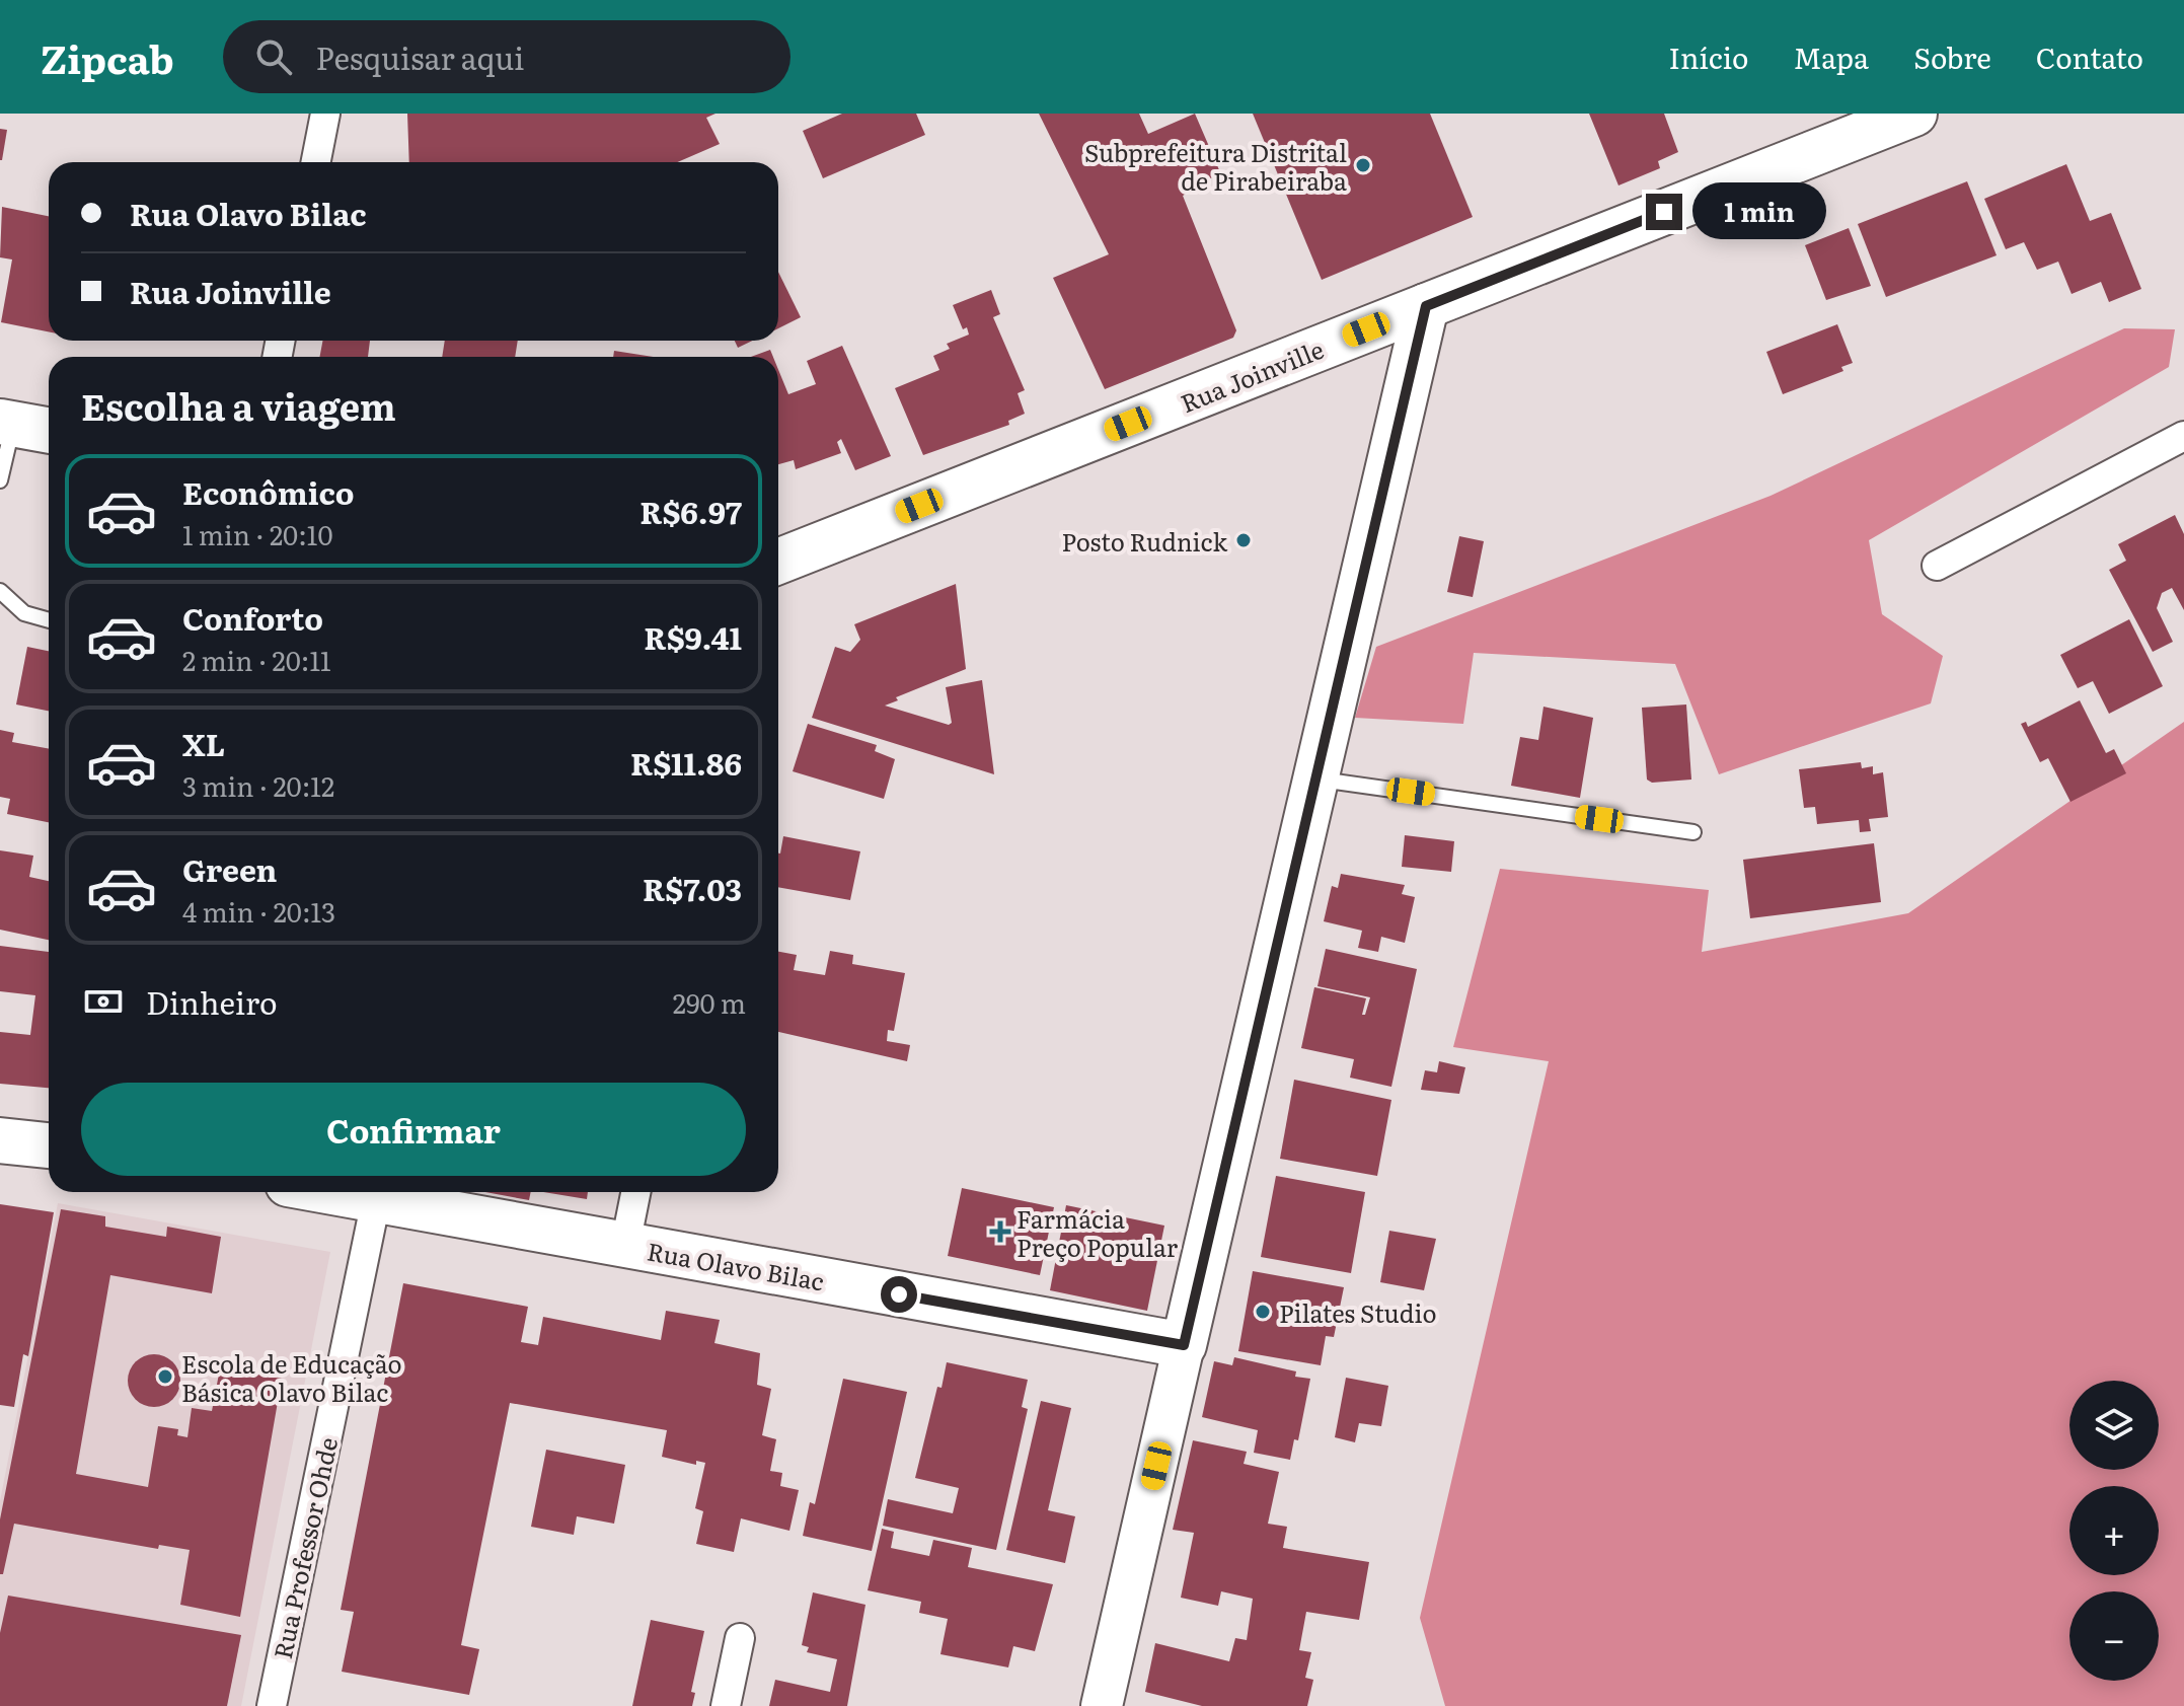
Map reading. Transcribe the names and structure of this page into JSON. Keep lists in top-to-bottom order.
{
  "streets": {
    "main road": ["Rua Joinville", "Rua Olavo Bilac"],
    "street": ["Rua Professor Ohde"]
  },
  "crossings": [
    ["Rua Olavo Bilac", "Rua Professor Ohde"]
  ],
  "places": {
    "other": [
      "Subprefeitura Distrital de Pirabeiraba",
      "Posto Rudnick",
      "Pilates Studio",
      "Escola de Educação Básica Olavo Bilac"
    ],
    "health": ["Farmácia Preço Popular"]
  },
  "page": {
    "header": "Zipcab",
    "search": "Pesquisar aqui",
    "nav": [
      "Início",
      "Mapa",
      "Sobre",
      "Contato"
    ],
    "banner": ["Rua Olavo Bilac", "Rua Joinville"],
    "bubble": "1 min",
    "heading": "Escolha a viagem",
    "list": [
      {
        "name": "Econômico",
        "note": "1 min · 20:10",
        "value": "R$6.97"
      },
      {
        "name": "Conforto",
        "note": "2 min · 20:11",
        "value": "R$9.41"
      },
      {
        "name": "XL",
        "note": "3 min · 20:12",
        "value": "R$11.86"
      },
      {
        "name": "Green",
        "note": "4 min · 20:13",
        "value": "R$7.03"
      }
    ],
    "pay": ["Dinheiro", "290 m"],
    "buttons": "Confirmar",
    "map_buttons": ["+", "−"]
  }
}
